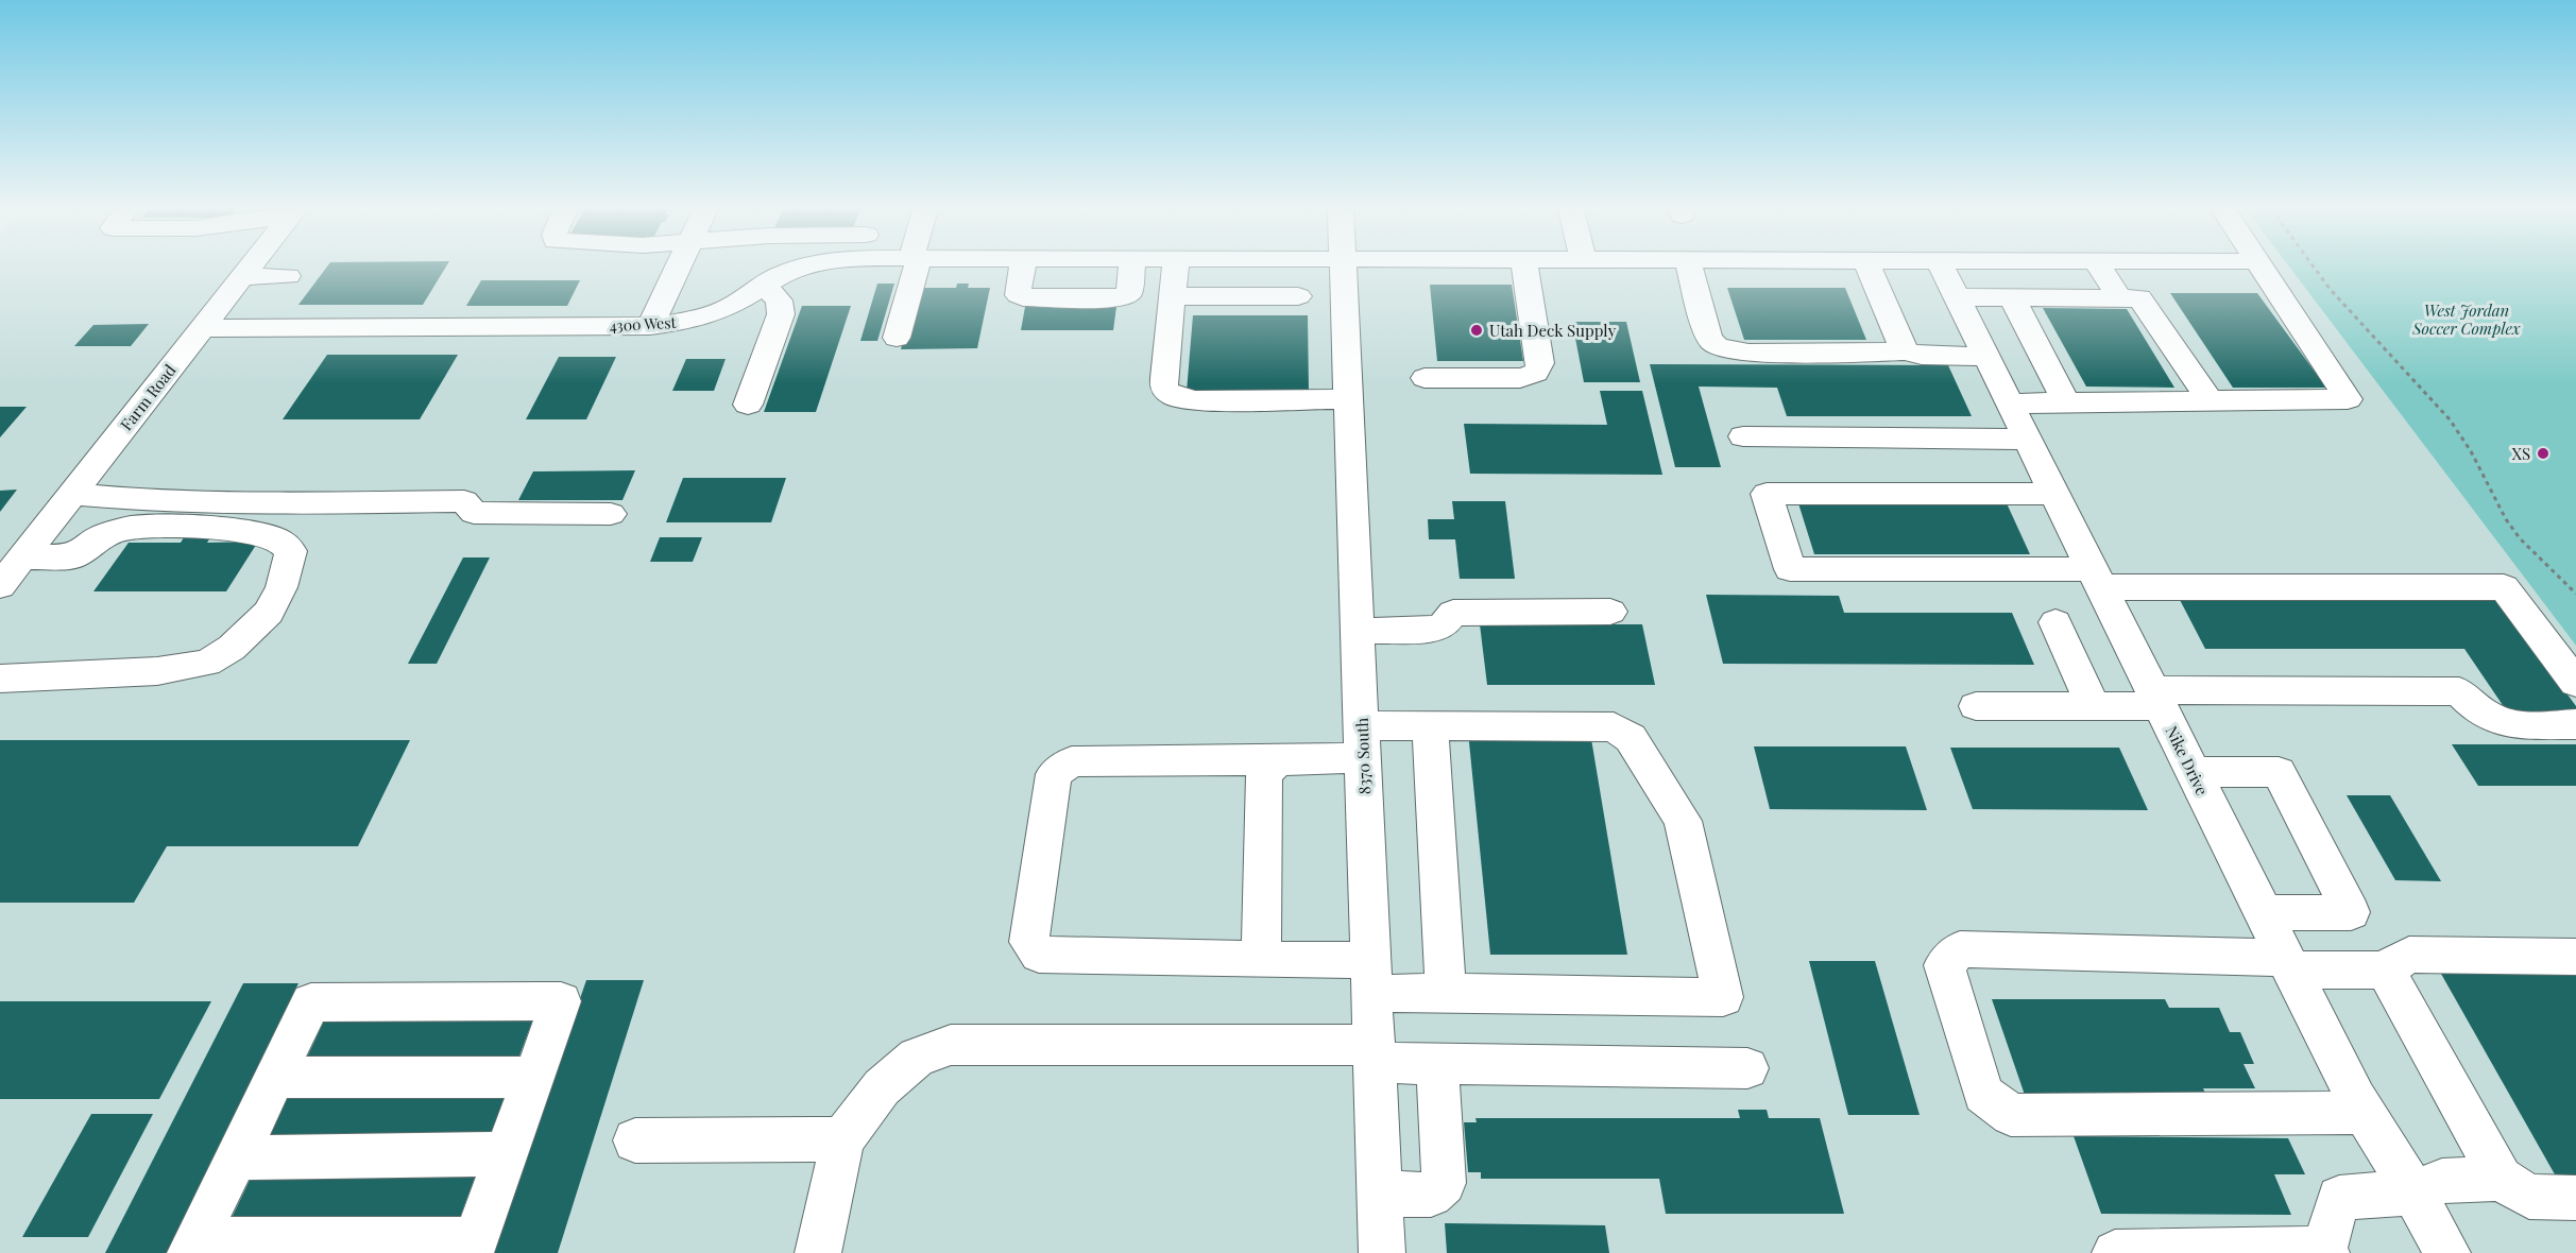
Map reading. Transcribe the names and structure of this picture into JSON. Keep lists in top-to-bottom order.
{
  "streets": {
    "street": [
      "4300 West",
      "Farm Road",
      "8370 South",
      "Nike Drive"
    ]
  },
  "crossings": [
    ["4300 West", "Farm Road"]
  ],
  "parks": ["West Jordan Soccer Complex"],
  "places": ["Utah Deck Supply", "XS"]
}
